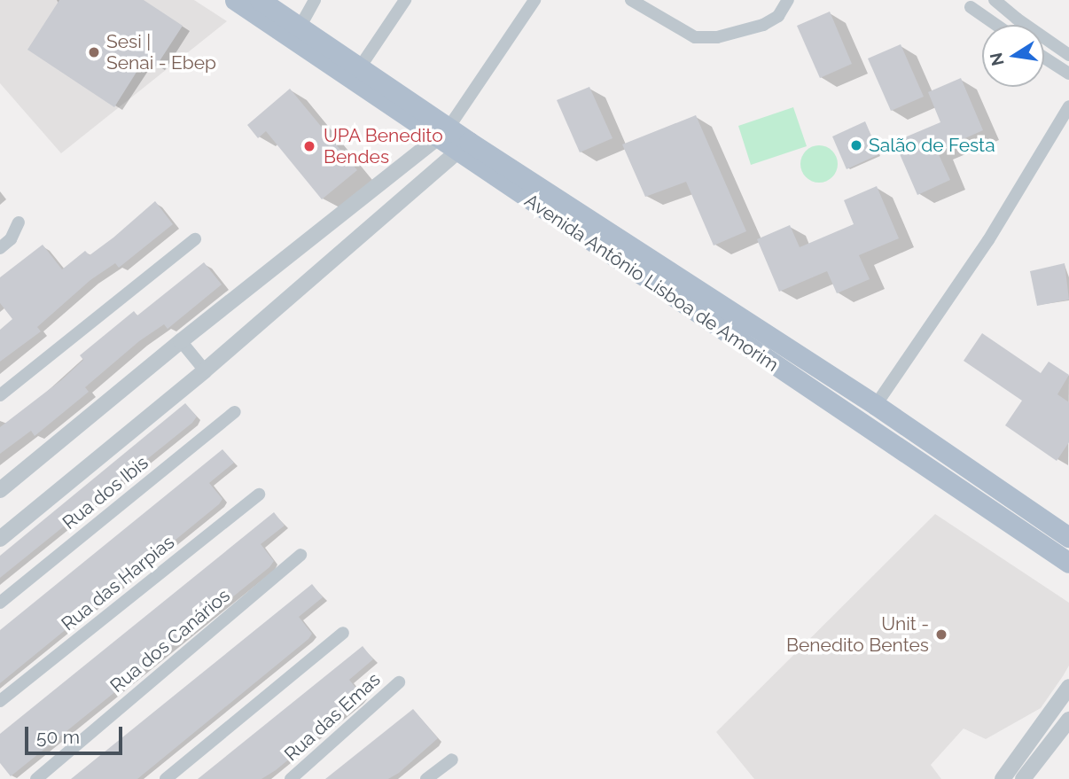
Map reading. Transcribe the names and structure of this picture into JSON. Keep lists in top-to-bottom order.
{
  "streets": {
    "main road": ["Avenida Antônio Lisboa de Amorim"],
    "street": [
      "Rua dos Ibis",
      "Rua das Harpias",
      "Rua dos Canários",
      "Rua das Emas"
    ]
  },
  "places": [
    "Sesi | Senai - Ebep",
    "Salão de Festa",
    "UPA Benedito Bendes",
    "Unit - Benedito Bentes"
  ],
  "scale_bar": "50 m",
  "north": "left"
}
